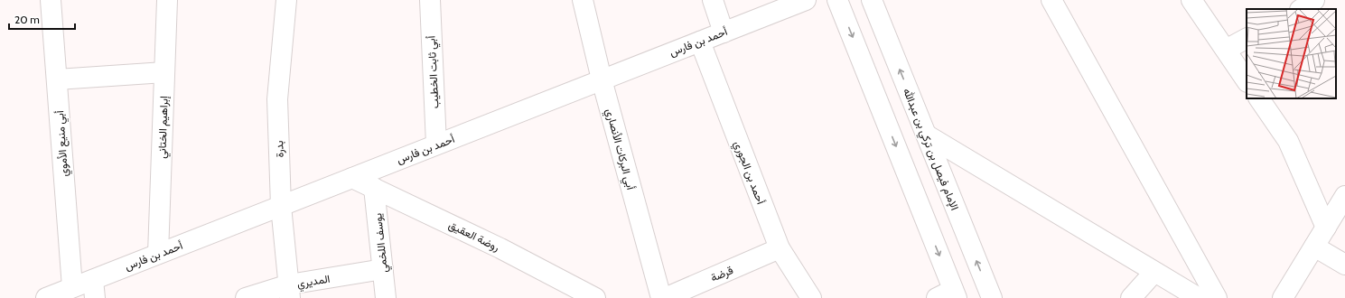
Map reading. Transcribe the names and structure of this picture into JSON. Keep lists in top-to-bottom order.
{
  "streets": {
    "street": [
      "أحمد بن فارس",
      "أبي ثابت الخطيب",
      "إبراهيم الختاني",
      "أبي منيع الأموي",
      "بدرة",
      "أبي البركات الأنصاري",
      "الإمام فيصل بن تركي بن عبدالله",
      "أحمد بن الجوري",
      "روضة العقيق",
      "يوسف اللخمي",
      "قرضة",
      "المديري"
    ]
  },
  "crossings": [
    ["أحمد بن فارس", "أبي ثابت الخطيب"],
    ["أحمد بن فارس", "إبراهيم الختاني"],
    ["أحمد بن فارس", "أبي منيع الأموي"],
    ["أحمد بن فارس", "بدرة"],
    ["أحمد بن فارس", "أبي البركات الأنصاري"],
    ["أحمد بن فارس", "أحمد بن الجوري"],
    ["أحمد بن فارس", "روضة العقيق"],
    ["بدرة", "المديري"],
    ["أحمد بن الجوري", "قرضة"],
    ["روضة العقيق", "يوسف اللخمي"],
    ["يوسف اللخمي", "المديري"]
  ],
  "scale_bar": "20 m"
}
